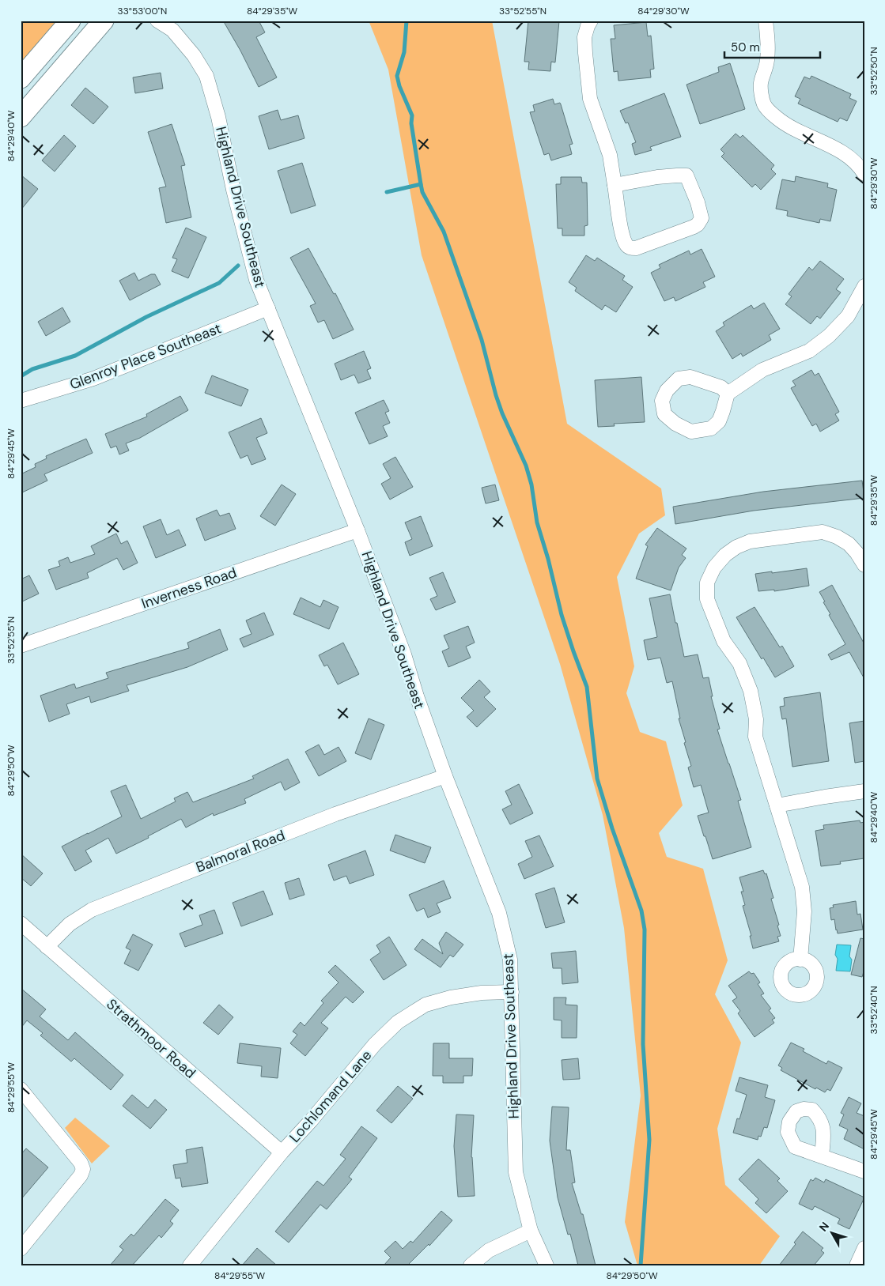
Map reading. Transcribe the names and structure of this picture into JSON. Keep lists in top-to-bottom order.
{
  "streets": {
    "street": [
      "Highland Drive Southeast",
      "Glenroy Place Southeast",
      "Inverness Road",
      "Balmoral Road",
      "Strathmoor Road",
      "Lochlomand Lane"
    ]
  },
  "crossings": [
    ["Highland Drive Southeast", "Glenroy Place Southeast"],
    ["Highland Drive Southeast", "Inverness Road"],
    ["Highland Drive Southeast", "Balmoral Road"],
    ["Highland Drive Southeast", "Lochlomand Lane"],
    ["Balmoral Road", "Strathmoor Road"],
    ["Strathmoor Road", "Lochlomand Lane"]
  ],
  "scale_bar": "50 m",
  "north": "top left",
  "coordinates": [
    "33°53'00\"N",
    "84°29'35\"W",
    "33°52'55\"N",
    "84°29'30\"W",
    "33°52'50\"N",
    "84°29'40\"W",
    "84°29'45\"W",
    "84°29'50\"W",
    "33°52'40\"N",
    "84°29'55\"W"
  ]
}
